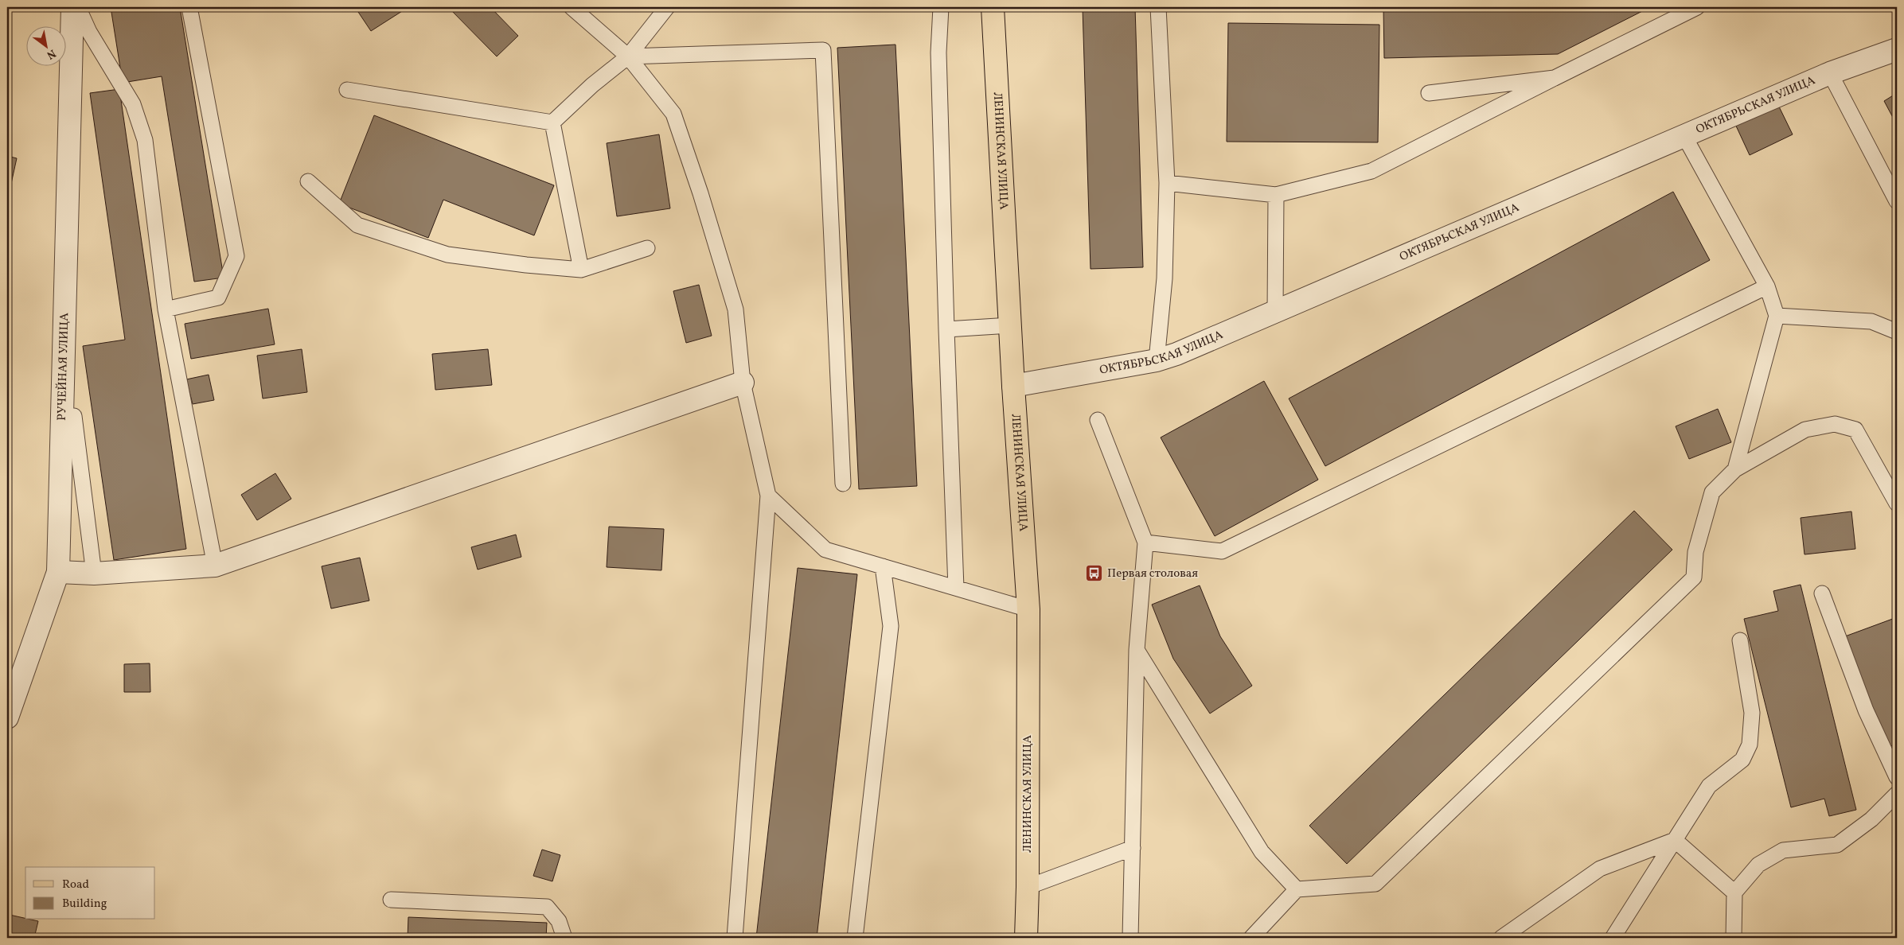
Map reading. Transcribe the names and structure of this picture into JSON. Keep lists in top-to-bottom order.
{
  "streets": {
    "main road": ["ЛЕНИНСКАЯ УЛИЦА"],
    "street": ["ОКТЯБРЬСКАЯ УЛИЦА", "РУЧЕЙНАЯ УЛИЦА"]
  },
  "crossings": [
    ["ОКТЯБРЬСКАЯ УЛИЦА", "ЛЕНИНСКАЯ УЛИЦА"]
  ],
  "places": {
    "bus stop": ["Первая столовая"]
  },
  "legend": ["Road", "Building"],
  "north": "bottom right"
}
